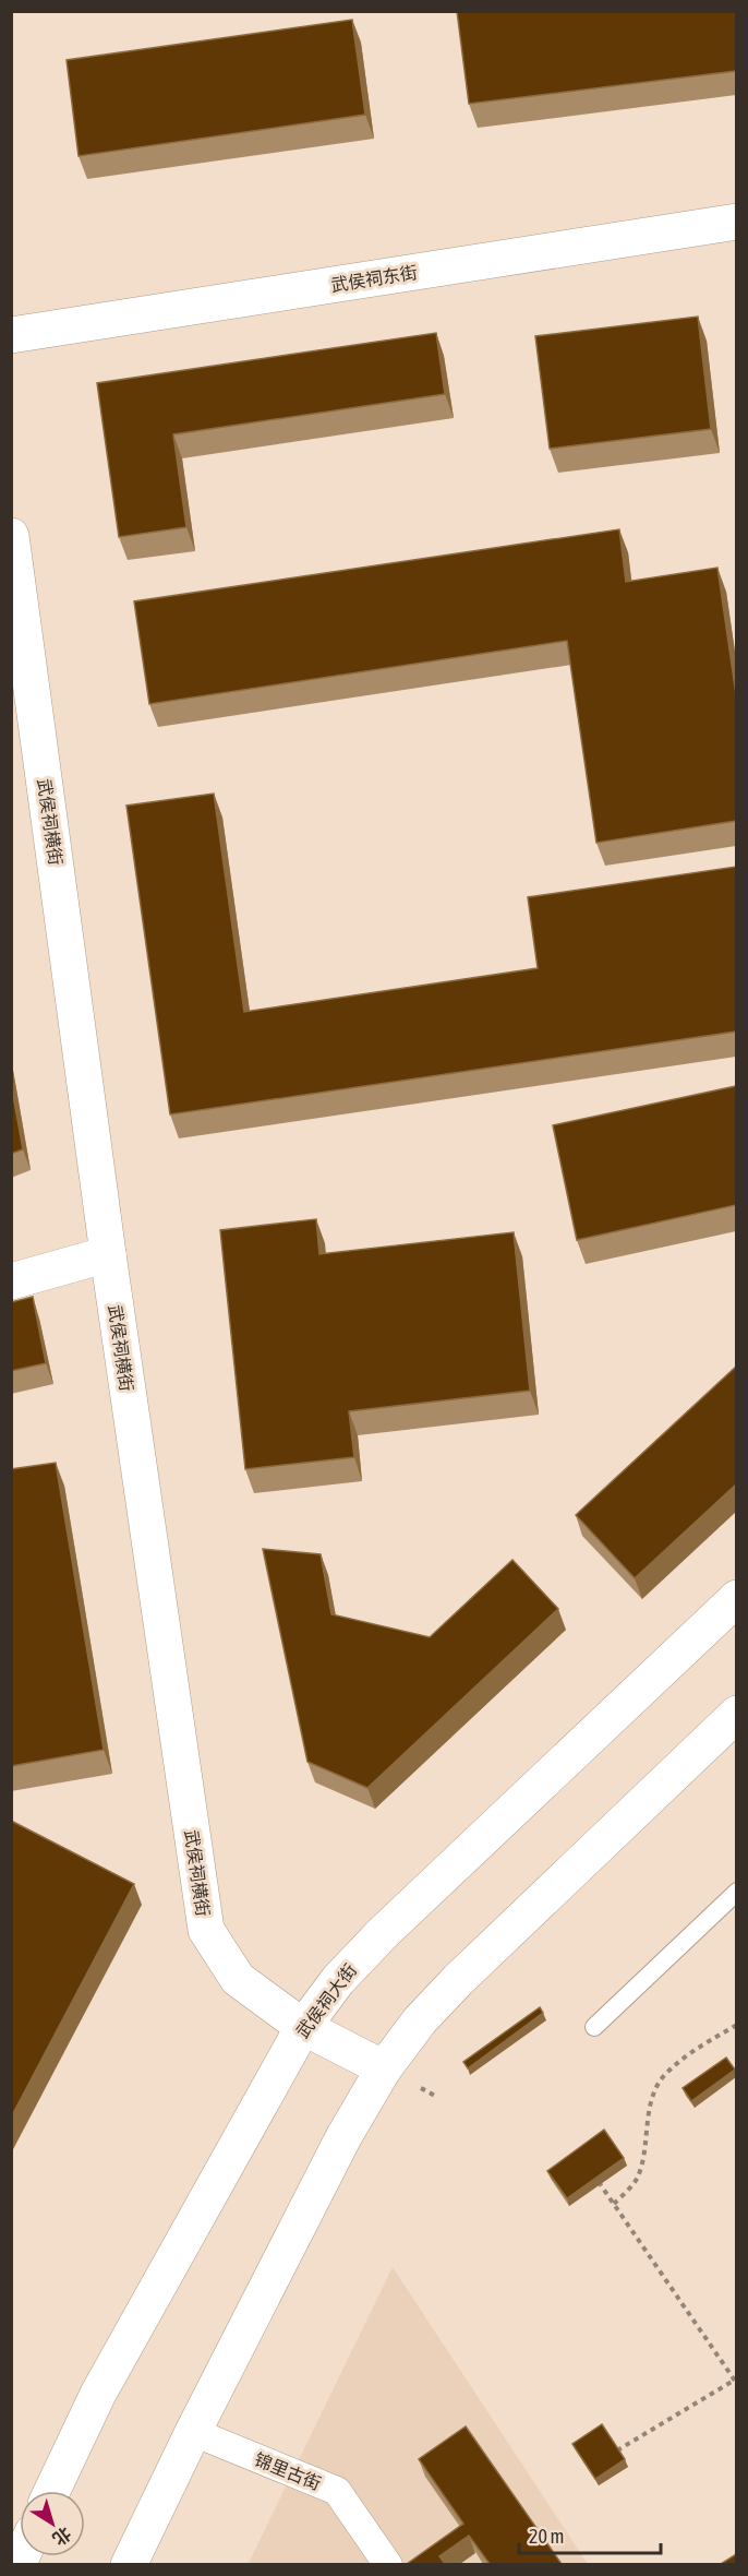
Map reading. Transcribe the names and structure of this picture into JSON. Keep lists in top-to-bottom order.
{
  "streets": {
    "street": [
      "武侯祠东街",
      "武侯祠横街",
      "武侯祠大街",
      "锦里古街"
    ]
  },
  "crossings": [
    ["武侯祠横街", "武侯祠大街"]
  ],
  "scale_bar": "20 m",
  "north": "bottom right"
}
